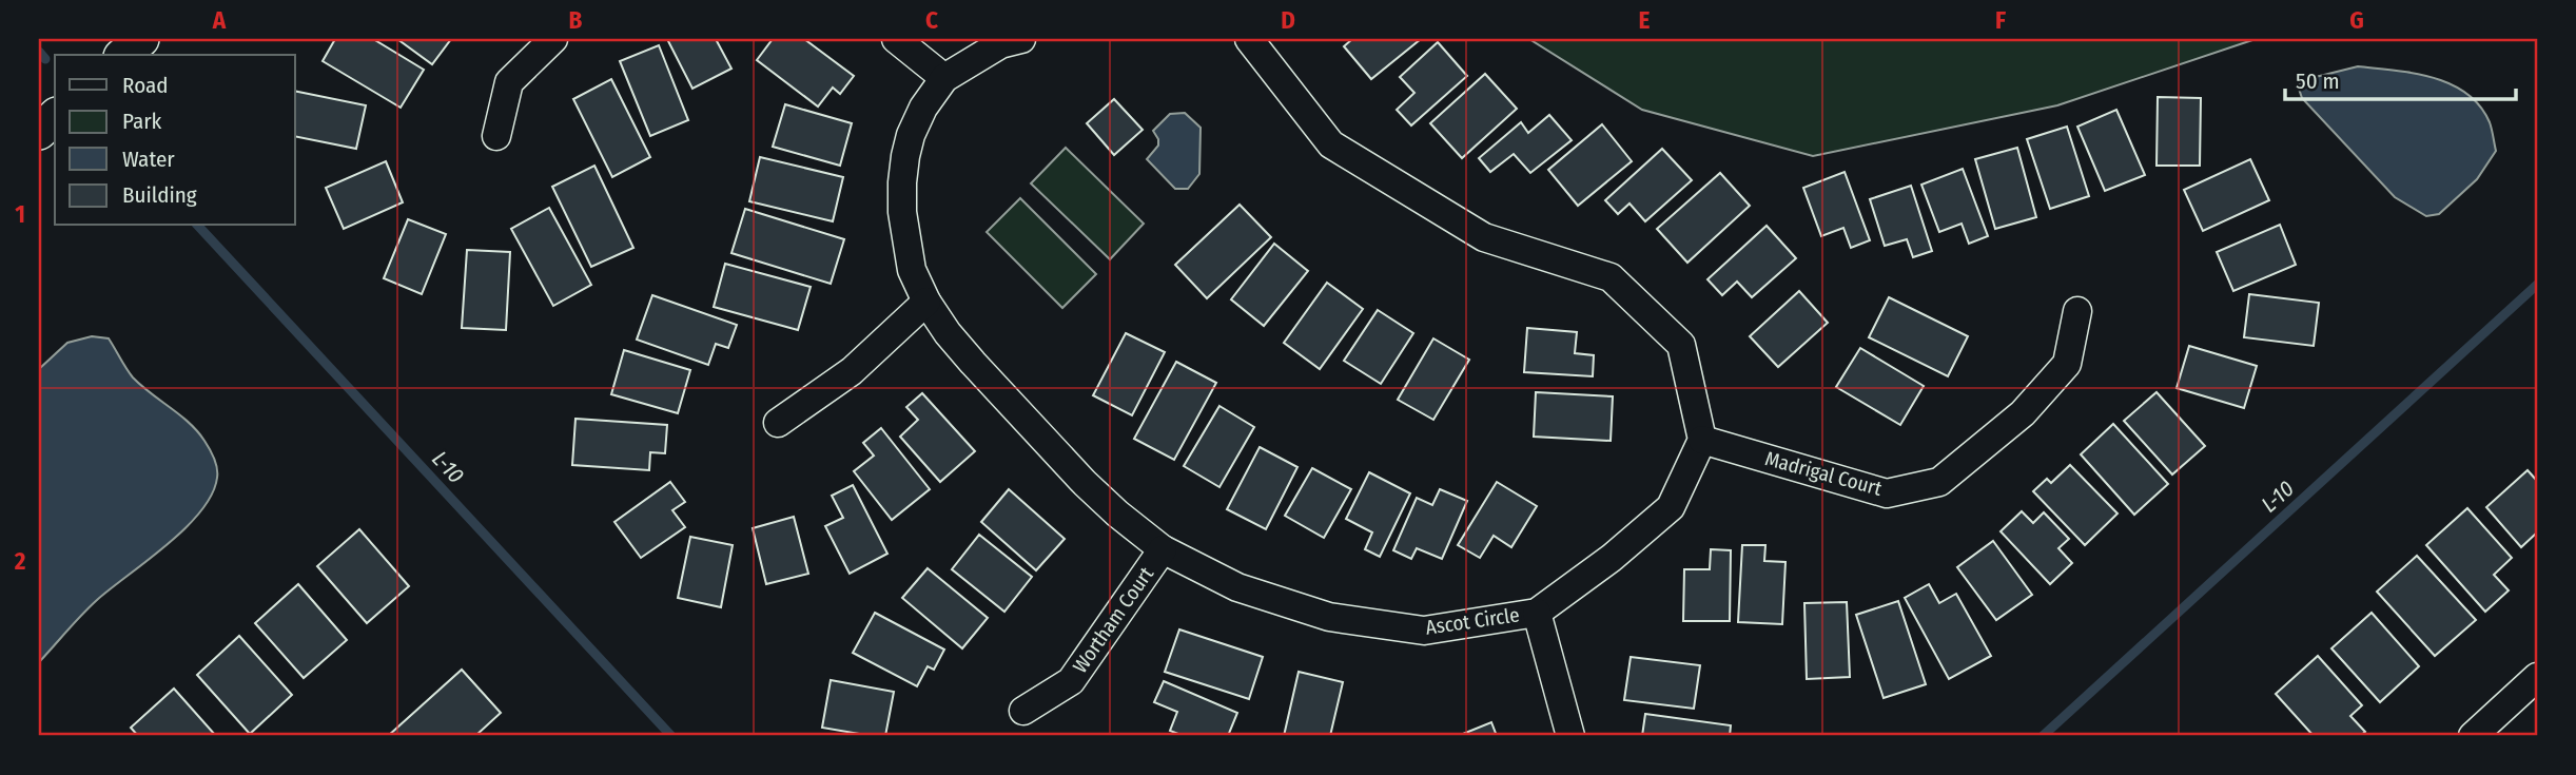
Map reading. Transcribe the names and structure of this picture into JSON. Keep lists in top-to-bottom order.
{
  "streets": {
    "street": ["Madrigal Court", "Wortham Court", "Ascot Circle"]
  },
  "crossings": [
    ["Madrigal Court", "Ascot Circle"],
    ["Wortham Court", "Ascot Circle"]
  ],
  "water": ["L-10"],
  "legend": [
    "Road",
    "Park",
    "Water",
    "Building"
  ],
  "scale_bar": "50 m",
  "grid": {
    "columns": [
      "A",
      "B",
      "C",
      "D",
      "E",
      "F",
      "G"
    ],
    "rows": ["1", "2"]
  }
}
